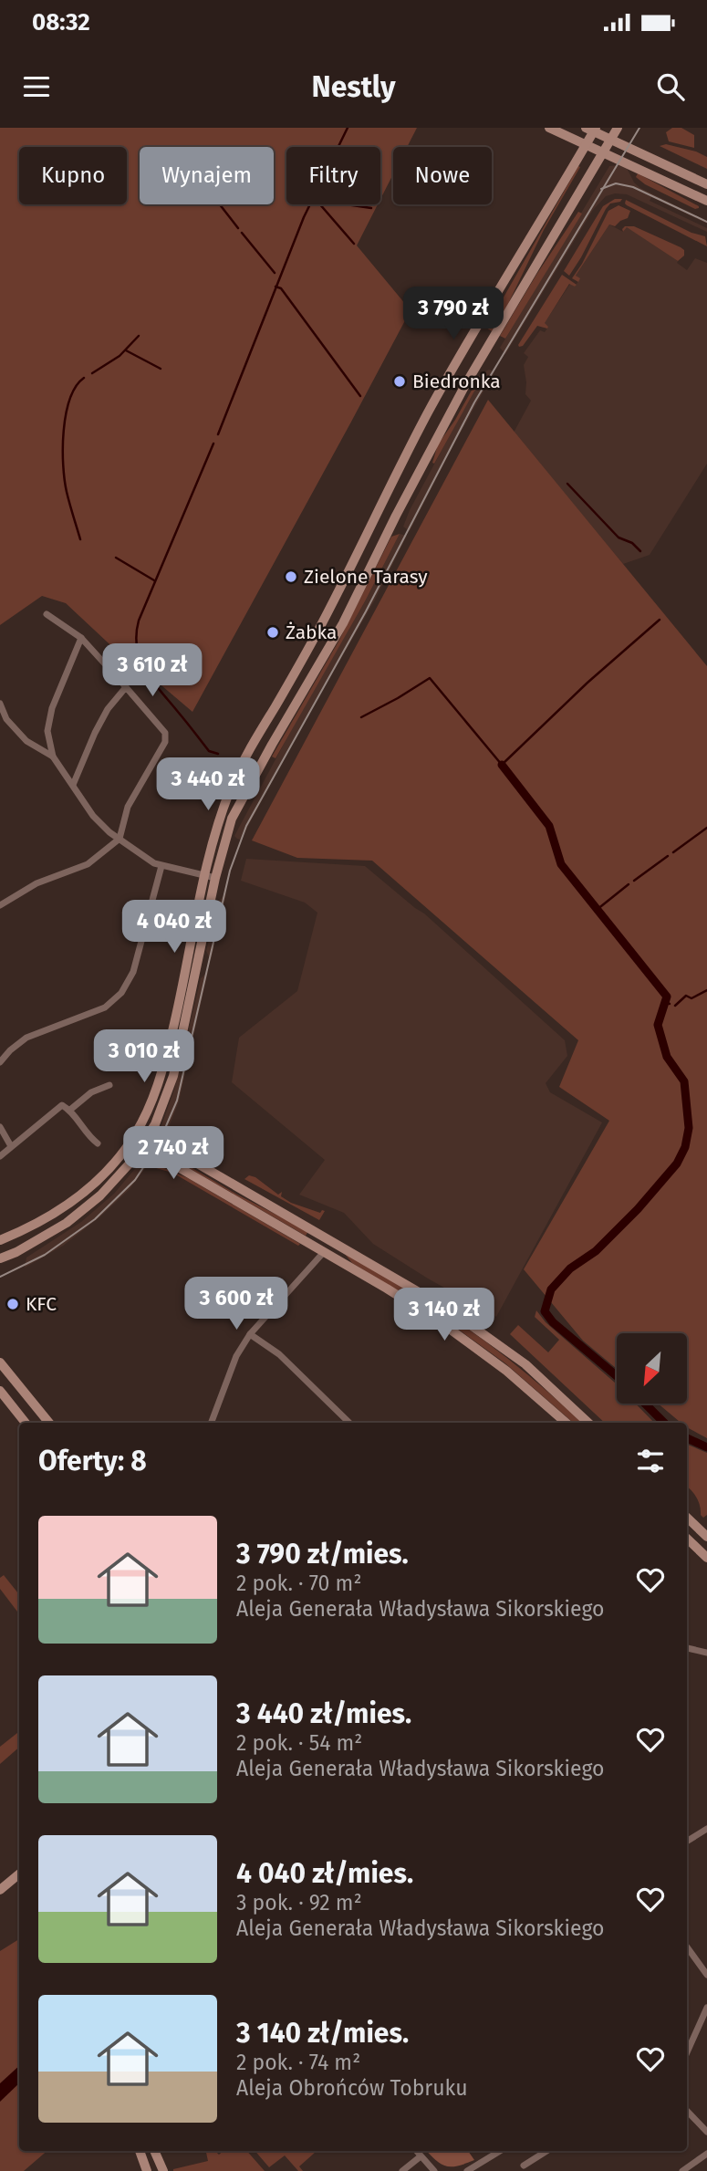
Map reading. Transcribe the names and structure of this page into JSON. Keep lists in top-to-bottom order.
{
  "places": [
    "Biedronka",
    "Zielone Tarasy",
    "Żabka",
    "KFC"
  ],
  "north": "bottom left",
  "page": {
    "status": "08:32",
    "header": "Nestly",
    "chip": [
      "Kupno",
      "Wynajem",
      "Filtry",
      "Nowe"
    ],
    "price": [
      "3 790 zł",
      "3 610 zł",
      "3 440 zł",
      "4 040 zł",
      "3 010 zł",
      "2 740 zł",
      "3 600 zł",
      "3 140 zł"
    ],
    "heading": "Oferty: 8",
    "list": [
      {
        "name": "3 790 zł/mies.",
        "note": "2 pok. · 70 m² · Aleja Generała Władysława Sikorskiego"
      },
      {
        "name": "3 440 zł/mies.",
        "note": "2 pok. · 54 m² · Aleja Generała Władysława Sikorskiego"
      },
      {
        "name": "4 040 zł/mies.",
        "note": "3 pok. · 92 m² · Aleja Generała Władysława Sikorskiego"
      },
      {
        "name": "3 140 zł/mies.",
        "note": "2 pok. · 74 m² · Aleja Obrońców Tobruku"
      }
    ]
  }
}
